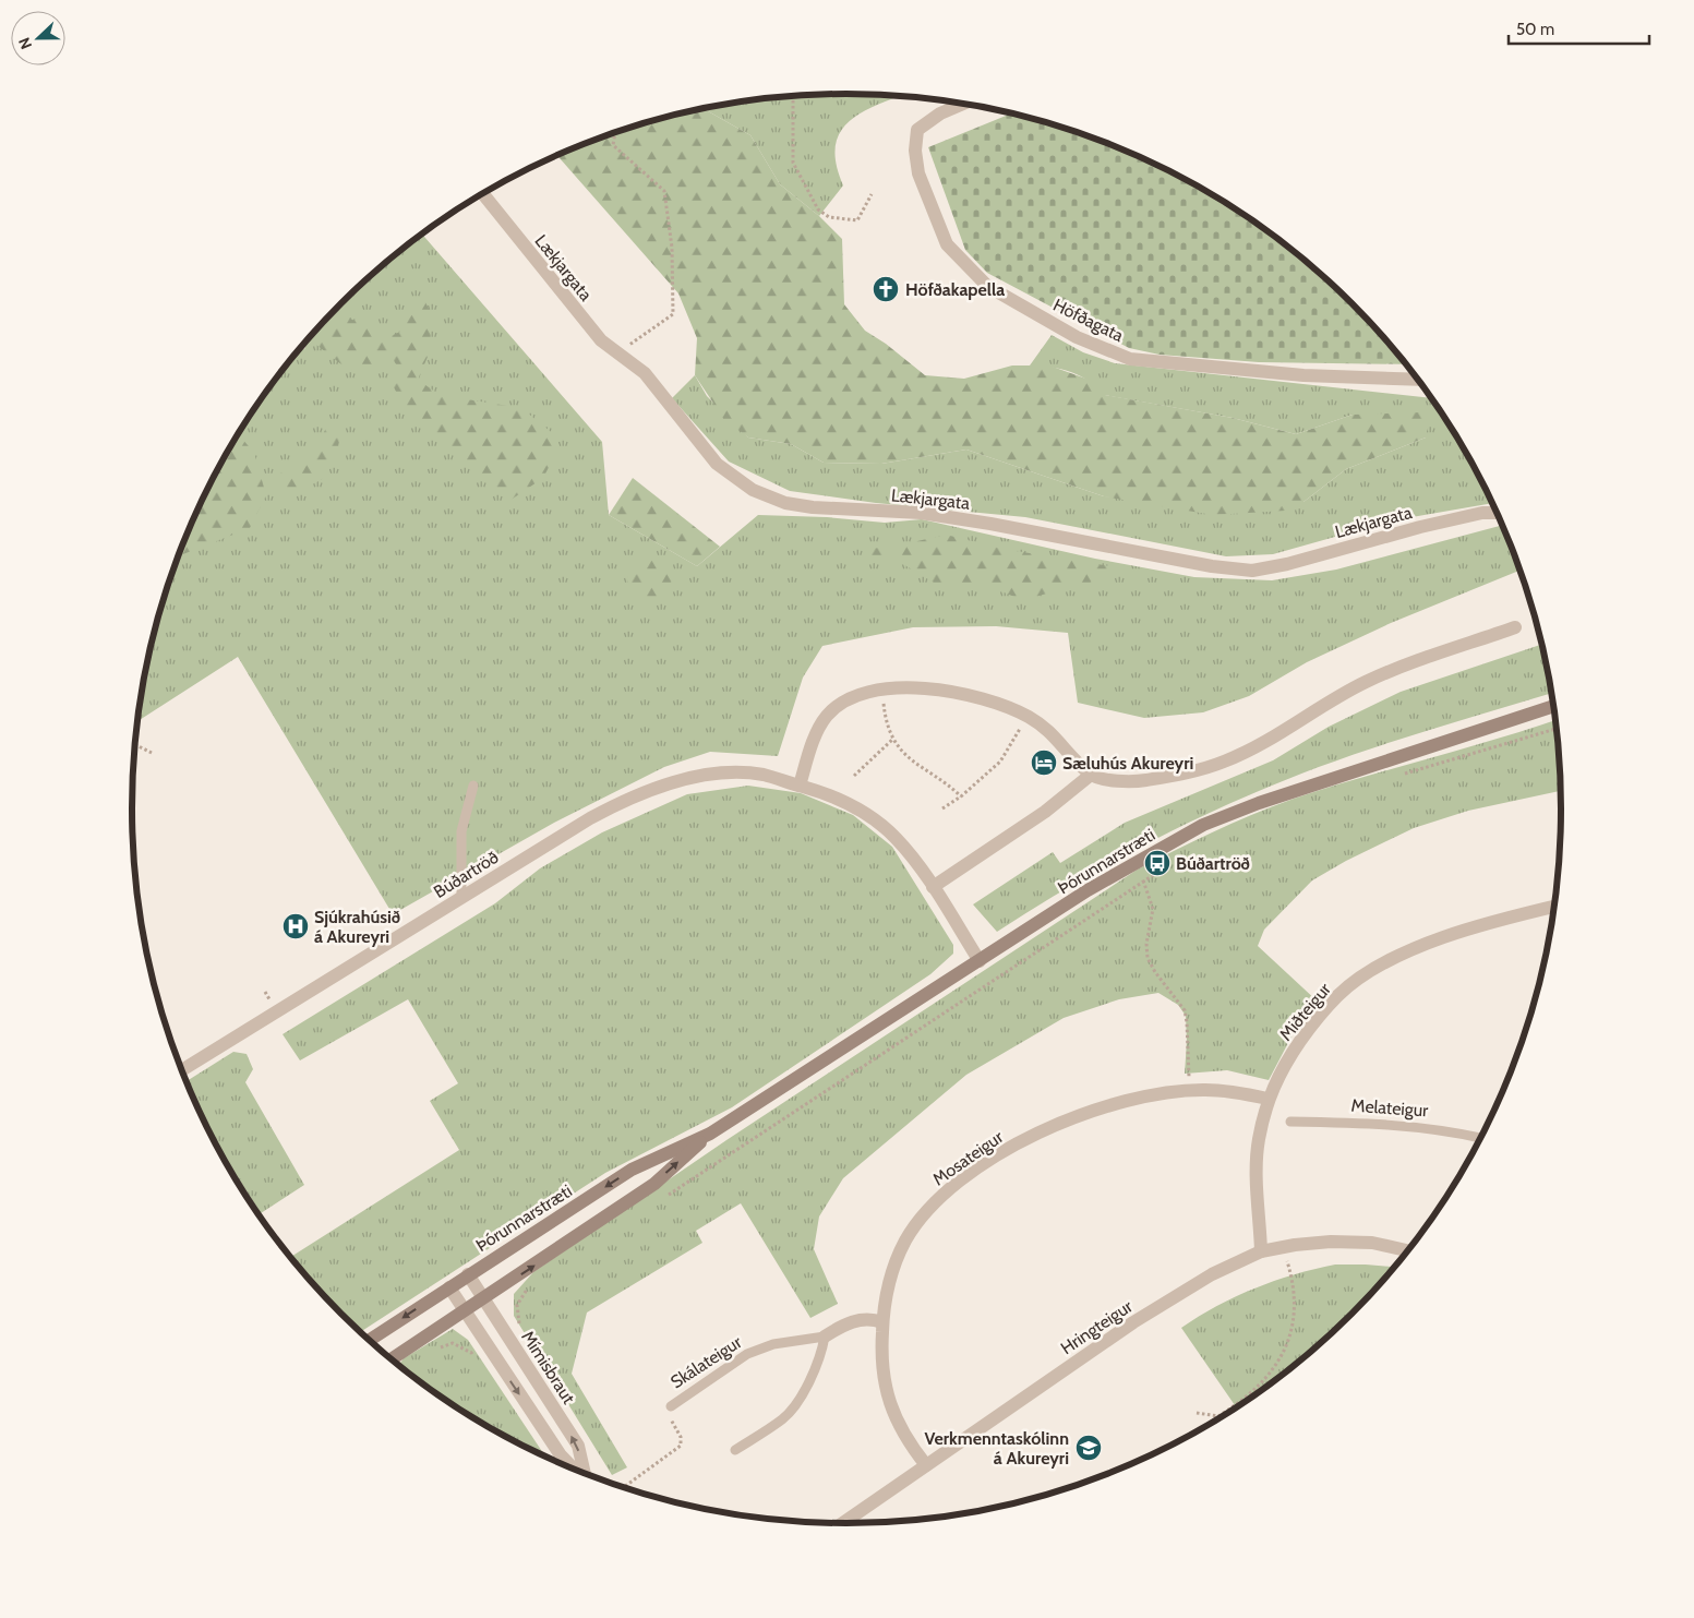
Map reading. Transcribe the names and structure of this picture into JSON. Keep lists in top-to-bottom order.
{
  "streets": {
    "street": [
      "Lækjargata",
      "Höfðagata",
      "Þórunnarstræti",
      "Búðartröð",
      "Miðteigur",
      "Mosateigur",
      "Hringteigur",
      "Skálateigur",
      "Mímisbraut"
    ],
    "lane": ["Melateigur"]
  },
  "crossings": [
    ["Þórunnarstræti", "Búðartröð"],
    ["Þórunnarstræti", "Mímisbraut"],
    ["Miðteigur", "Mosateigur"],
    ["Miðteigur", "Hringteigur"],
    ["Mosateigur", "Hringteigur"],
    ["Mosateigur", "Skálateigur"]
  ],
  "places": {
    "church": ["Höfðakapella"],
    "hotel": ["Sæluhús Akureyri"],
    "bus stop": ["Búðartröð"],
    "hospital": ["Sjúkrahúsið á Akureyri"],
    "school or university": ["Verkmenntaskólinn á Akureyri"]
  },
  "scale_bar": "50 m",
  "north": "left"
}
